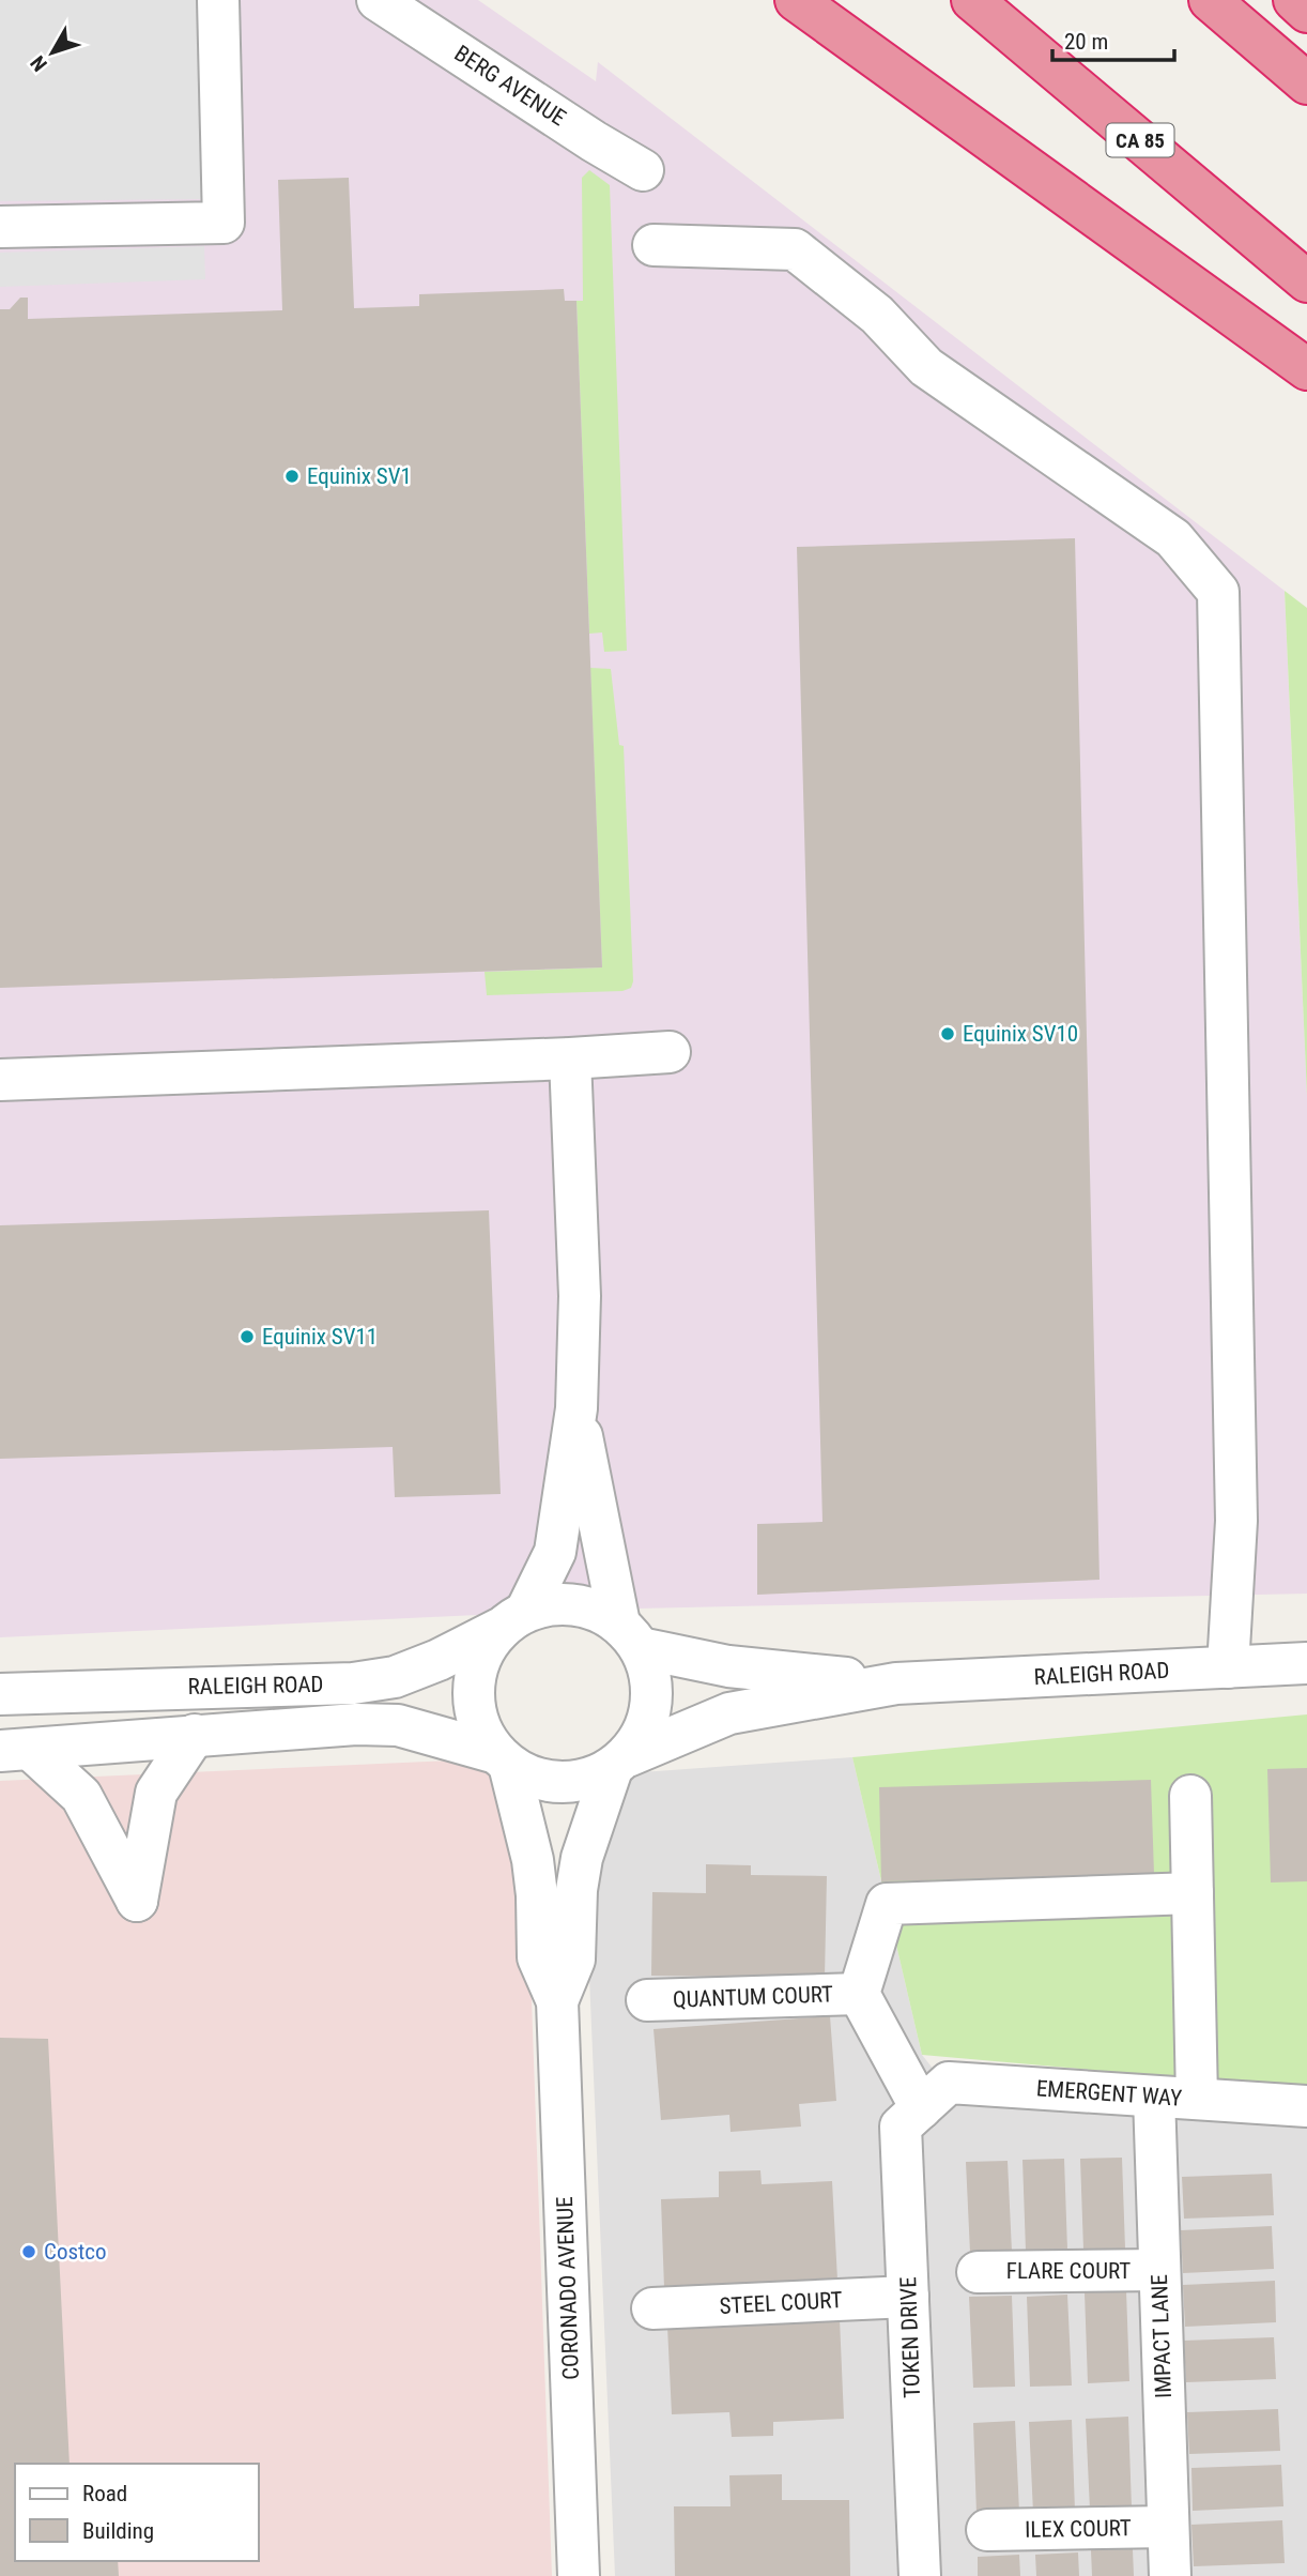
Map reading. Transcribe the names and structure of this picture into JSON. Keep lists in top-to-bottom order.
{
  "streets": {
    "highway": ["CA 85"],
    "street": [
      "BERG AVENUE",
      "RALEIGH ROAD",
      "QUANTUM COURT",
      "EMERGENT WAY",
      "FLARE COURT",
      "CORONADO AVENUE",
      "STEEL COURT",
      "IMPACT LANE",
      "TOKEN DRIVE",
      "ILEX COURT"
    ]
  },
  "crossings": [
    ["RALEIGH ROAD", "CORONADO AVENUE"],
    ["EMERGENT WAY", "IMPACT LANE"],
    ["EMERGENT WAY", "TOKEN DRIVE"],
    ["FLARE COURT", "IMPACT LANE"],
    ["STEEL COURT", "TOKEN DRIVE"],
    ["IMPACT LANE", "ILEX COURT"]
  ],
  "places": [
    "Equinix SV1",
    "Equinix SV10",
    "Equinix SV11",
    "Costco"
  ],
  "legend": ["Road", "Building"],
  "scale_bar": "20 m",
  "north": "bottom left"
}
